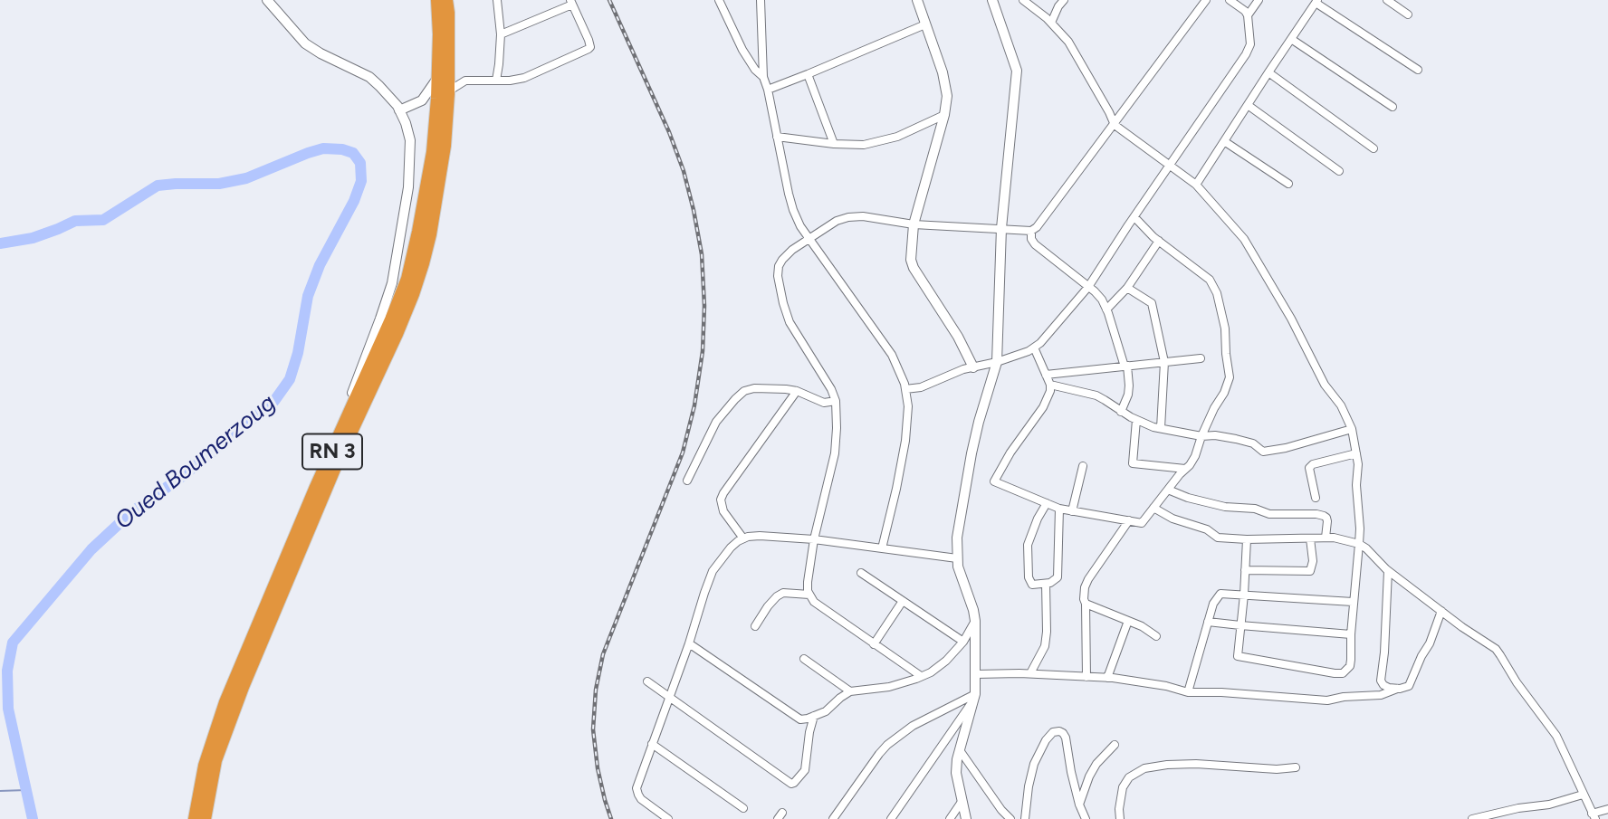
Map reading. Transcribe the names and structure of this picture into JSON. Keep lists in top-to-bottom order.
{
  "streets": {
    "highway": ["RN 3"]
  },
  "water": ["Oued Boumerzoug"]
}
